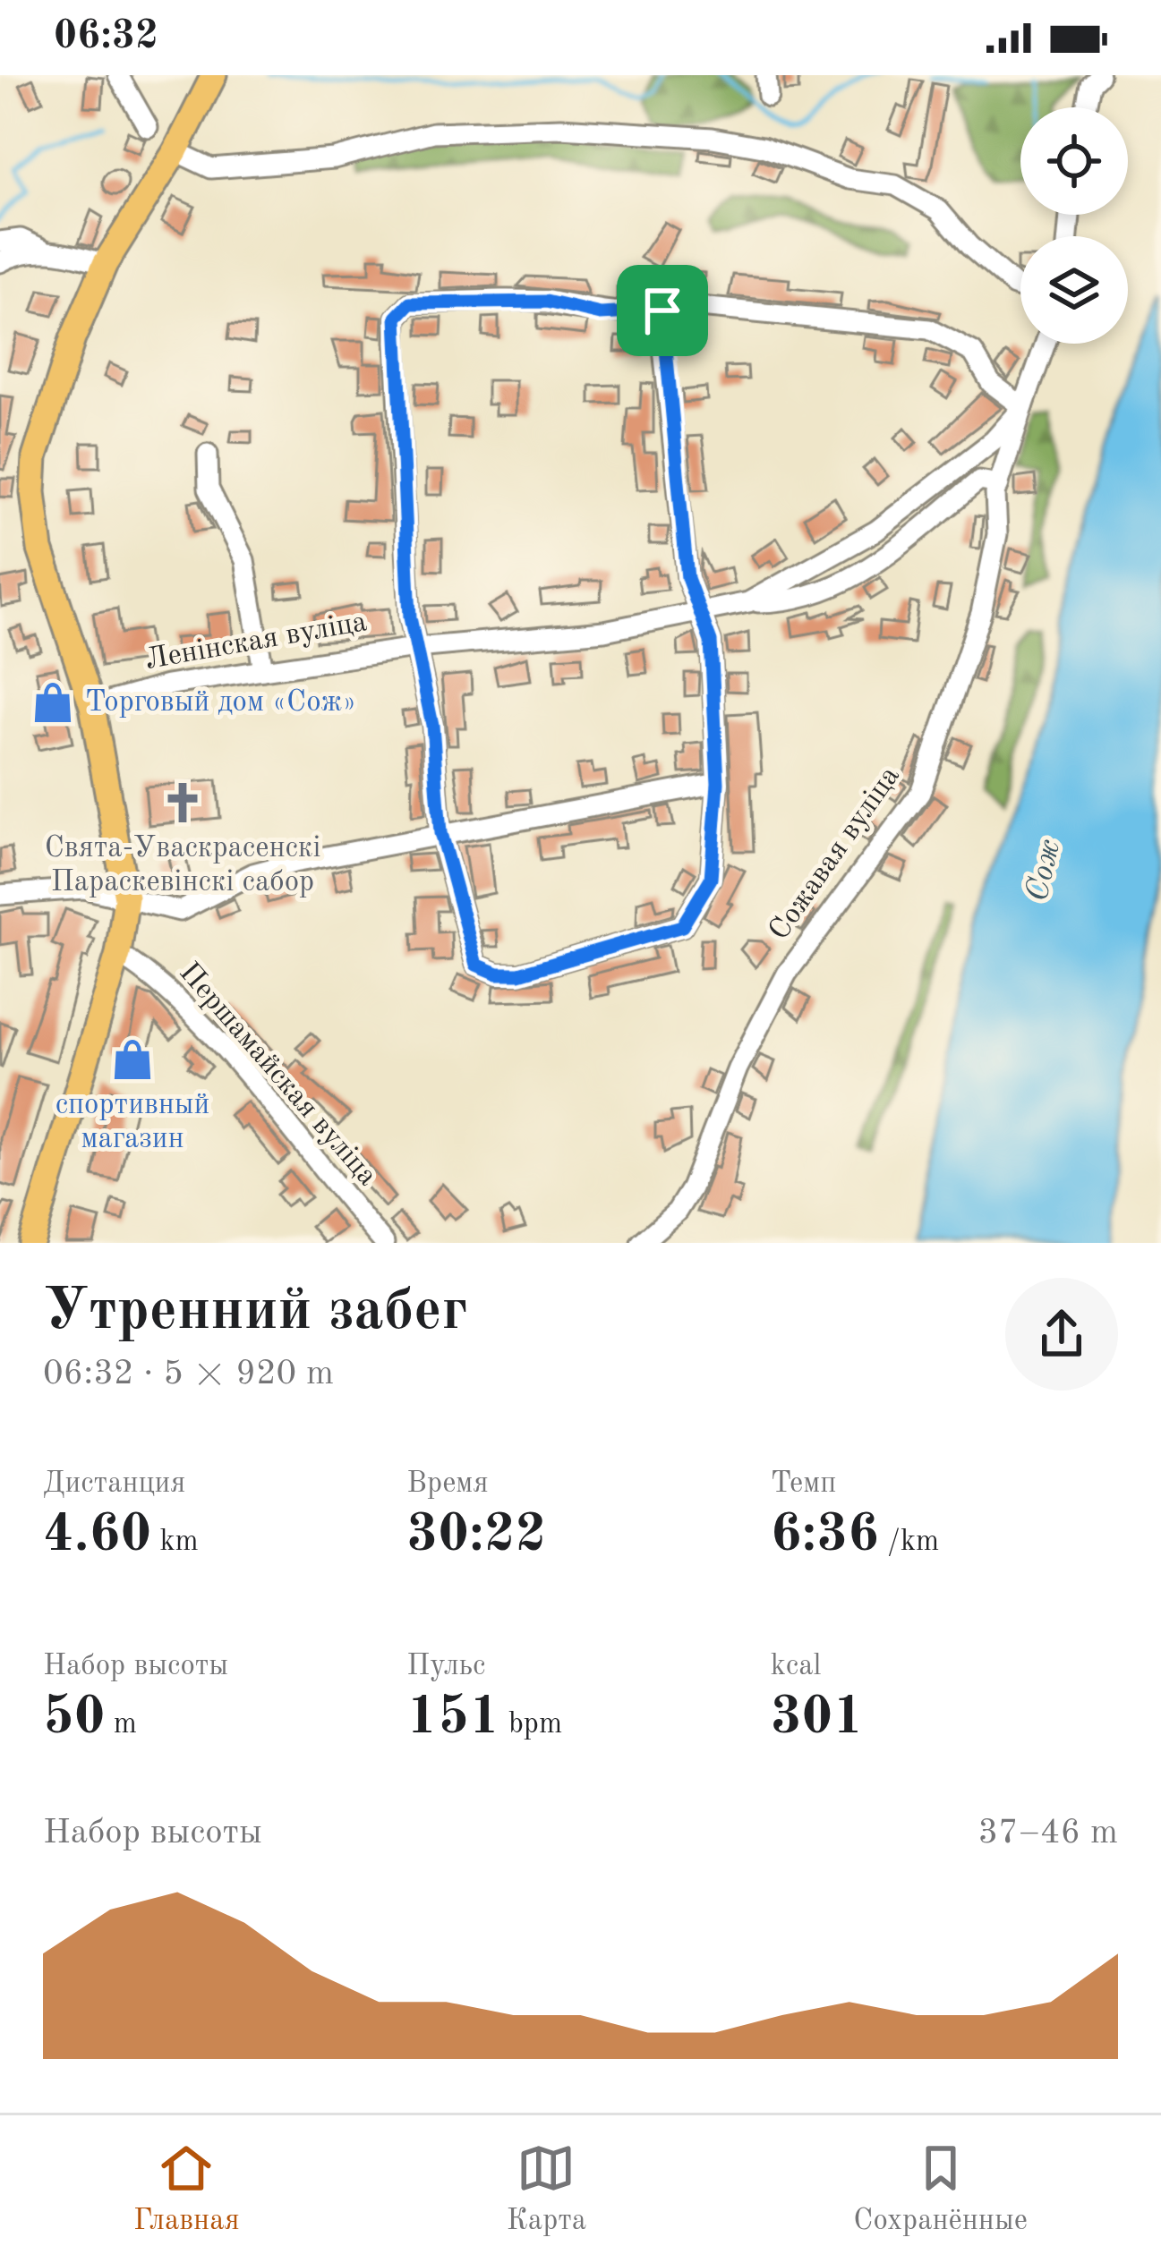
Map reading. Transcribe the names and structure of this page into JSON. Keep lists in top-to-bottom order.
{
  "streets": {
    "street": ["Ленінская вуліца", "Сожавая вуліца", "Першамайская вуліца"]
  },
  "crossings": [
    ["Ленінская вуліца", "Сожавая вуліца"]
  ],
  "water": ["Сож"],
  "places": {
    "shop": ["Торговый дом «Сож»", "спортивный магазин"],
    "church": ["Свята-Уваскрасенскі Параскевінскі сабор"]
  },
  "page": {
    "status": "06:32",
    "heading": ["Утренний забег", "06:32 · 5 × 920 m"],
    "stats": [
      ["Дистанция", "4.60 km"],
      ["Время", "30:22"],
      ["Темп", "6:36 /km"],
      ["Набор высоты", "50 m"],
      ["Пульс", "151 bpm"],
      ["kcal", "301"]
    ],
    "chart": ["Набор высоты", "37–46 m"],
    "tabs": ["Главная", "Карта", "Сохранённые"]
  }
}
